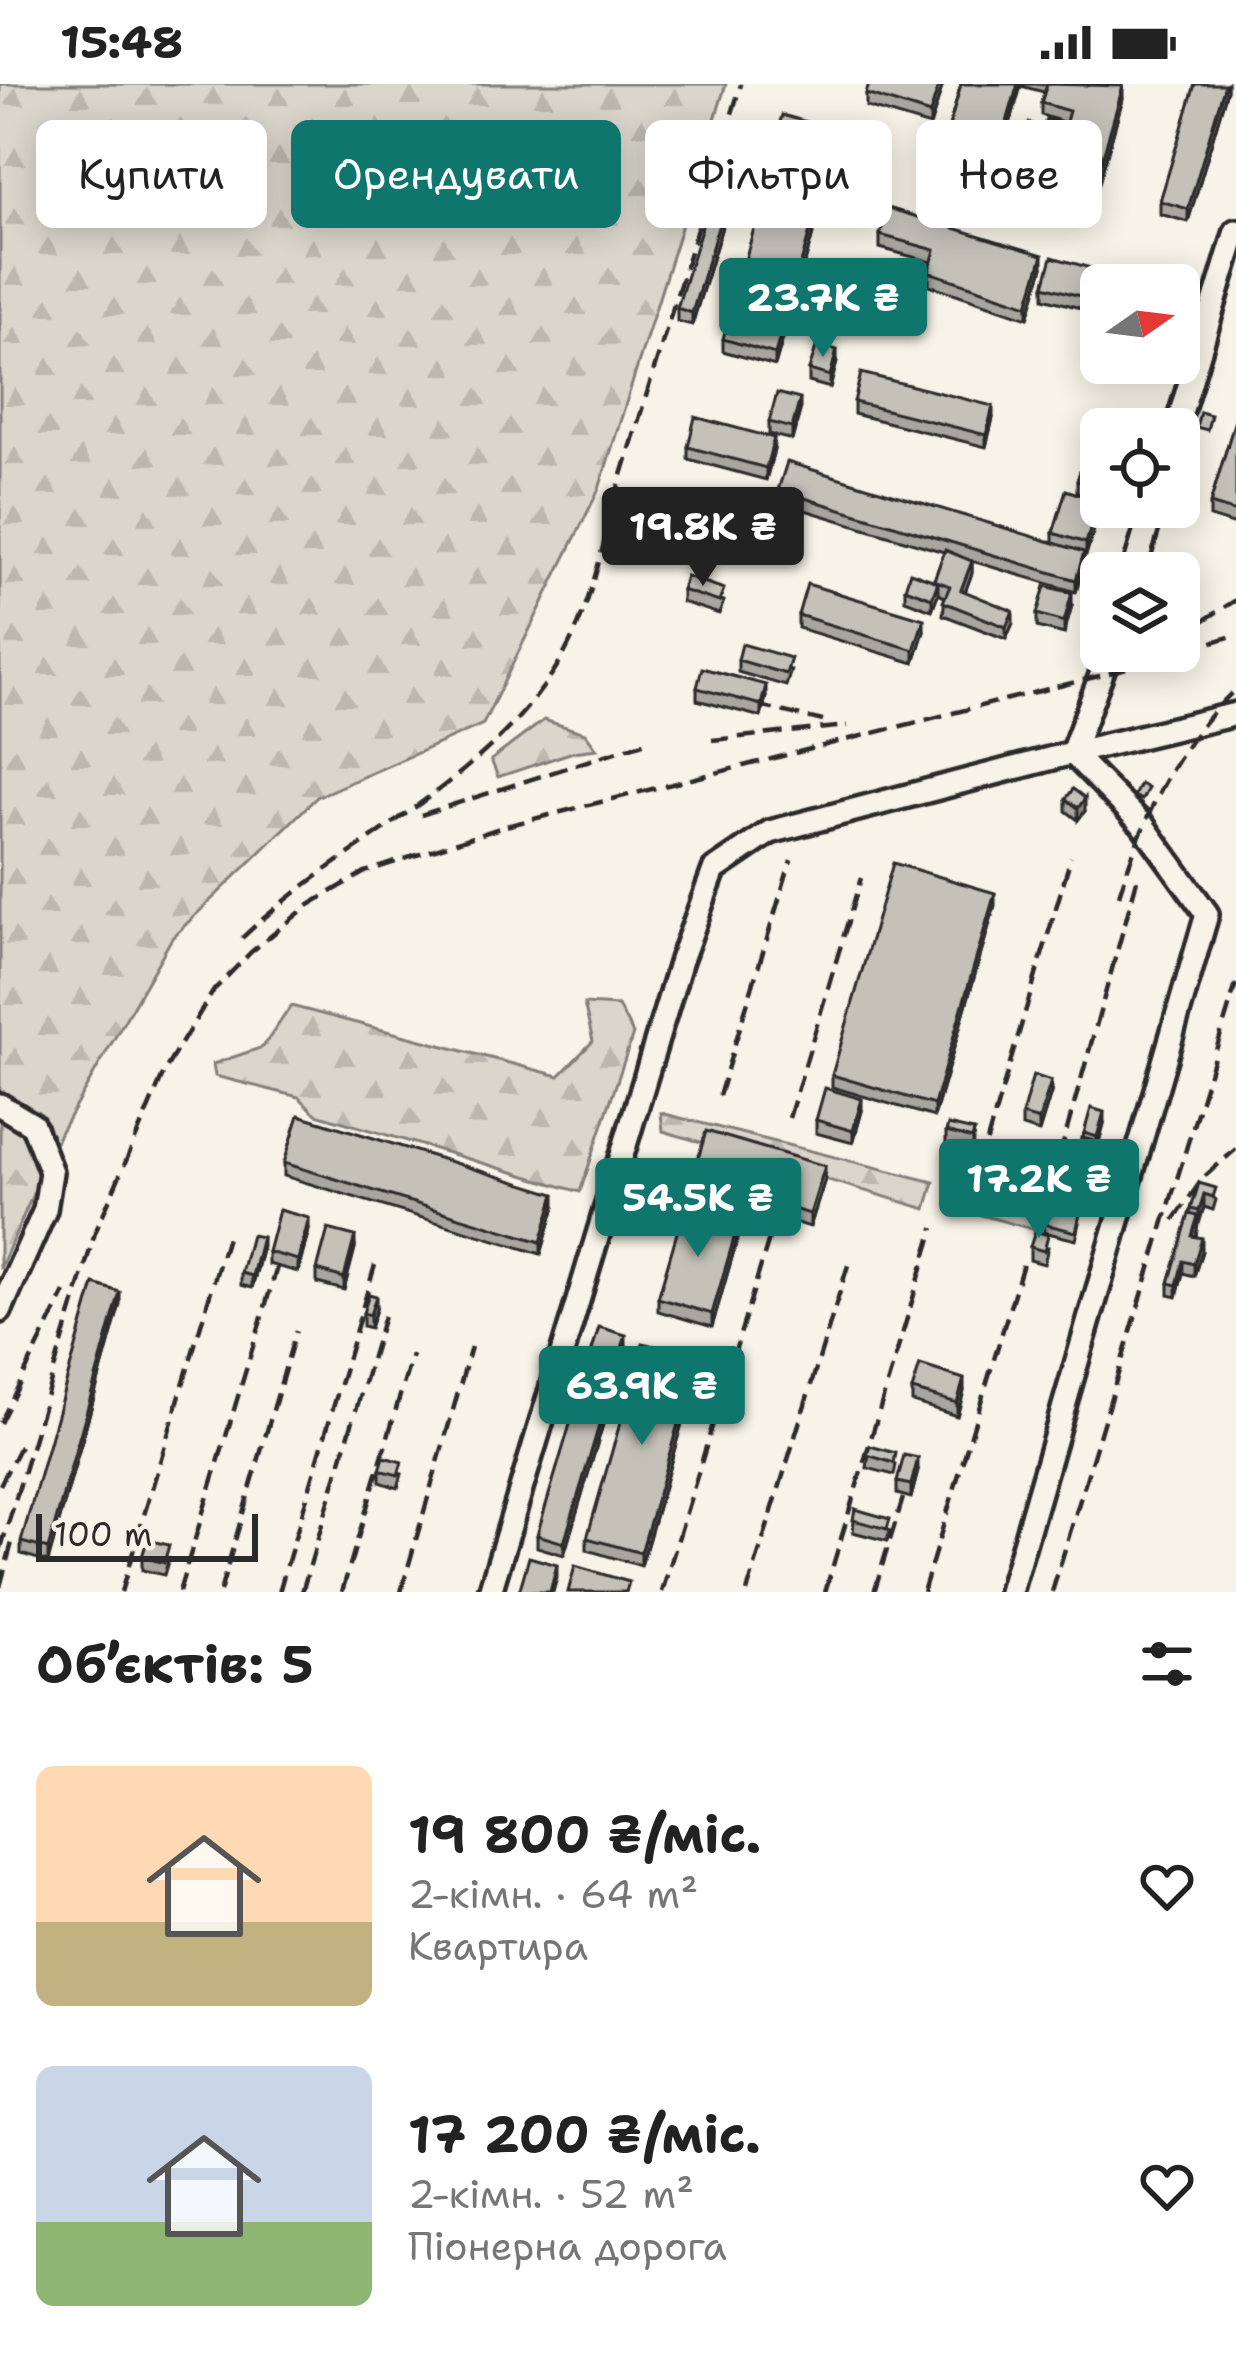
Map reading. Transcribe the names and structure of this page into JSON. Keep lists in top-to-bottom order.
{
  "scale_bar": "100 m",
  "north": "right",
  "page": {
    "status": "15:48",
    "chip": [
      "Купити",
      "Орендувати",
      "Фільтри",
      "Нове"
    ],
    "price": [
      "23.7K ₴",
      "19.8K ₴",
      "17.2K ₴",
      "54.5K ₴",
      "63.9K ₴"
    ],
    "scale": "100 m",
    "heading": "Об’єктів: 5",
    "list": [
      {
        "name": "19 800 ₴/міс.",
        "note": "2-кімн. · 64 m² · Квартира"
      },
      {
        "name": "17 200 ₴/міс.",
        "note": "2-кімн. · 52 m² · Піонерна дорога"
      }
    ]
  }
}
